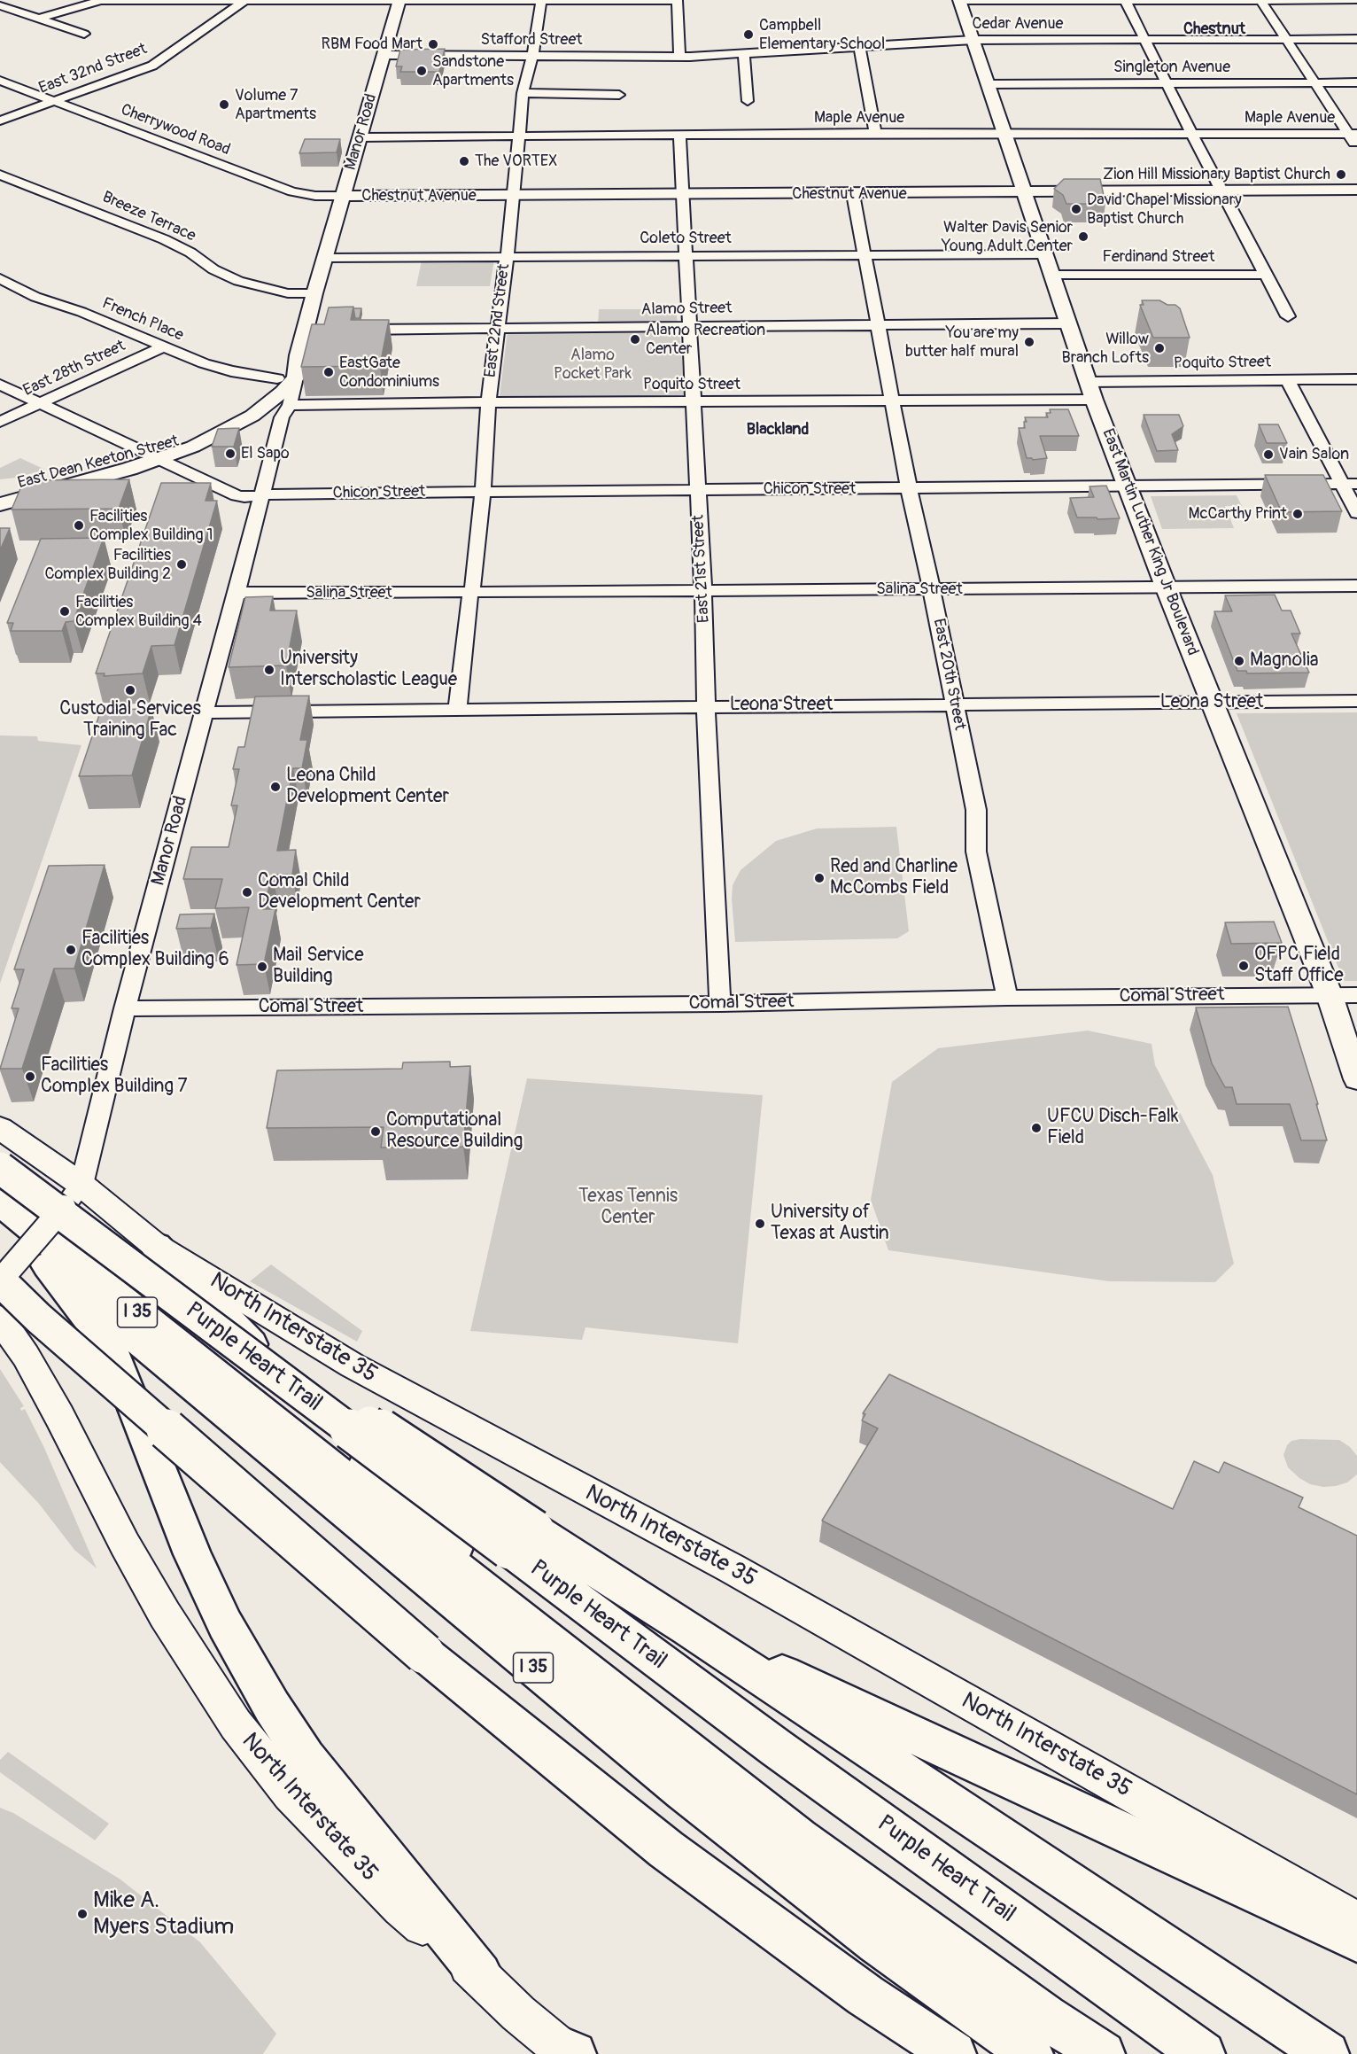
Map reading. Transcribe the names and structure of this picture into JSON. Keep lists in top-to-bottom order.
{
  "streets": {
    "highway": ["I 35", "Purple Heart Trail"],
    "main road": [
      "Manor Road",
      "Chestnut Avenue",
      "East Dean Keeton Street",
      "East Martin Luther King Jr Boulevard",
      "North Interstate 35"
    ],
    "street": [
      "Cedar Avenue",
      "Stafford Street",
      "Singleton Avenue",
      "East 32nd Street",
      "Maple Avenue",
      "Cherrywood Road",
      "Breeze Terrace",
      "Coleto Street",
      "Ferdinand Street",
      "Alamo Street",
      "French Place",
      "East 22nd Street",
      "Poquito Street",
      "East 28th Street",
      "Chicon Street",
      "East 21st Street",
      "Salina Street",
      "East 20th Street",
      "Leona Street",
      "Comal Street"
    ]
  },
  "crossings": [
    ["Cedar Avenue", "Stafford Street"],
    ["Cedar Avenue", "East Martin Luther King Jr Boulevard"],
    ["Stafford Street", "Manor Road"],
    ["Stafford Street", "East 22nd Street"],
    ["Singleton Avenue", "East Martin Luther King Jr Boulevard"],
    ["East 32nd Street", "Cherrywood Road"],
    ["Maple Avenue", "Manor Road"],
    ["Maple Avenue", "East 22nd Street"],
    ["Maple Avenue", "East Martin Luther King Jr Boulevard"],
    ["Maple Avenue", "East 21st Street"],
    ["Cherrywood Road", "Manor Road"],
    ["Cherrywood Road", "Chestnut Avenue"],
    ["Manor Road", "Chestnut Avenue"],
    ["Manor Road", "Breeze Terrace"],
    ["Manor Road", "Coleto Street"],
    ["Manor Road", "Poquito Street"],
    ["Manor Road", "East Dean Keeton Street"],
    ["Manor Road", "Chicon Street"],
    ["Manor Road", "Salina Street"],
    ["Manor Road", "Leona Street"],
    ["Manor Road", "Comal Street"],
    ["Manor Road", "North Interstate 35"],
    ["Chestnut Avenue", "East 22nd Street"],
    ["Chestnut Avenue", "East Martin Luther King Jr Boulevard"],
    ["Chestnut Avenue", "East 21st Street"],
    ["Chestnut Avenue", "East 20th Street"],
    ["Coleto Street", "East 22nd Street"],
    ["Coleto Street", "East Martin Luther King Jr Boulevard"],
    ["Coleto Street", "East 21st Street"],
    ["Coleto Street", "East 20th Street"],
    ["Ferdinand Street", "East Martin Luther King Jr Boulevard"],
    ["Alamo Street", "East 22nd Street"],
    ["Alamo Street", "East Martin Luther King Jr Boulevard"],
    ["Alamo Street", "East 21st Street"],
    ["Alamo Street", "East 20th Street"],
    ["French Place", "East 28th Street"],
    ["French Place", "East Dean Keeton Street"],
    ["East 22nd Street", "Poquito Street"],
    ["East 22nd Street", "Chicon Street"],
    ["East 22nd Street", "Salina Street"],
    ["East 22nd Street", "Leona Street"],
    ["Poquito Street", "East Martin Luther King Jr Boulevard"],
    ["Poquito Street", "East 21st Street"],
    ["Poquito Street", "East 20th Street"],
    ["East 28th Street", "Chicon Street"],
    ["East Dean Keeton Street", "Chicon Street"],
    ["Chicon Street", "East Martin Luther King Jr Boulevard"],
    ["Chicon Street", "East 21st Street"],
    ["Chicon Street", "East 20th Street"],
    ["East Martin Luther King Jr Boulevard", "Salina Street"],
    ["East Martin Luther King Jr Boulevard", "Leona Street"],
    ["East Martin Luther King Jr Boulevard", "Comal Street"],
    ["East 21st Street", "Salina Street"],
    ["East 21st Street", "Leona Street"],
    ["East 21st Street", "Comal Street"],
    ["Salina Street", "East 20th Street"],
    ["East 20th Street", "Leona Street"],
    ["East 20th Street", "Comal Street"],
    ["North Interstate 35", "Purple Heart Trail"]
  ],
  "districts": ["Chestnut", "Blackland"],
  "parks": ["Alamo Pocket Park", "Texas Tennis Center"],
  "places": [
    "Campbell Elementary School",
    "RBM Food Mart",
    "Sandstone Apartments",
    "Volume 7 Apartments",
    "The VORTEX",
    "Zion Hill Missionary Baptist Church",
    "David Chapel Missionary Baptist Church",
    "Walter Davis Senior Young Adult Center",
    "Alamo Recreation Center",
    "You are my butter half mural",
    "Willow Branch Lofts",
    "EastGate Condominiums",
    "El Sapo",
    "Vain Salon",
    "McCarthy Print",
    "Facilities Complex Building 1",
    "Facilities Complex Building 2",
    "Facilities Complex Building 4",
    "Magnolia",
    "University Interscholastic League",
    "Custodial Services Training Fac",
    "Leona Child Development Center",
    "Red and Charline McCombs Field",
    "Comal Child Development Center",
    "Facilities Complex Building 6",
    "OFPC Field Staff Office",
    "Mail Service Building",
    "Facilities Complex Building 7",
    "UFCU Disch-Falk Field",
    "Computational Resource Building",
    "University of Texas at Austin",
    "Mike A. Myers Stadium"
  ]
}
